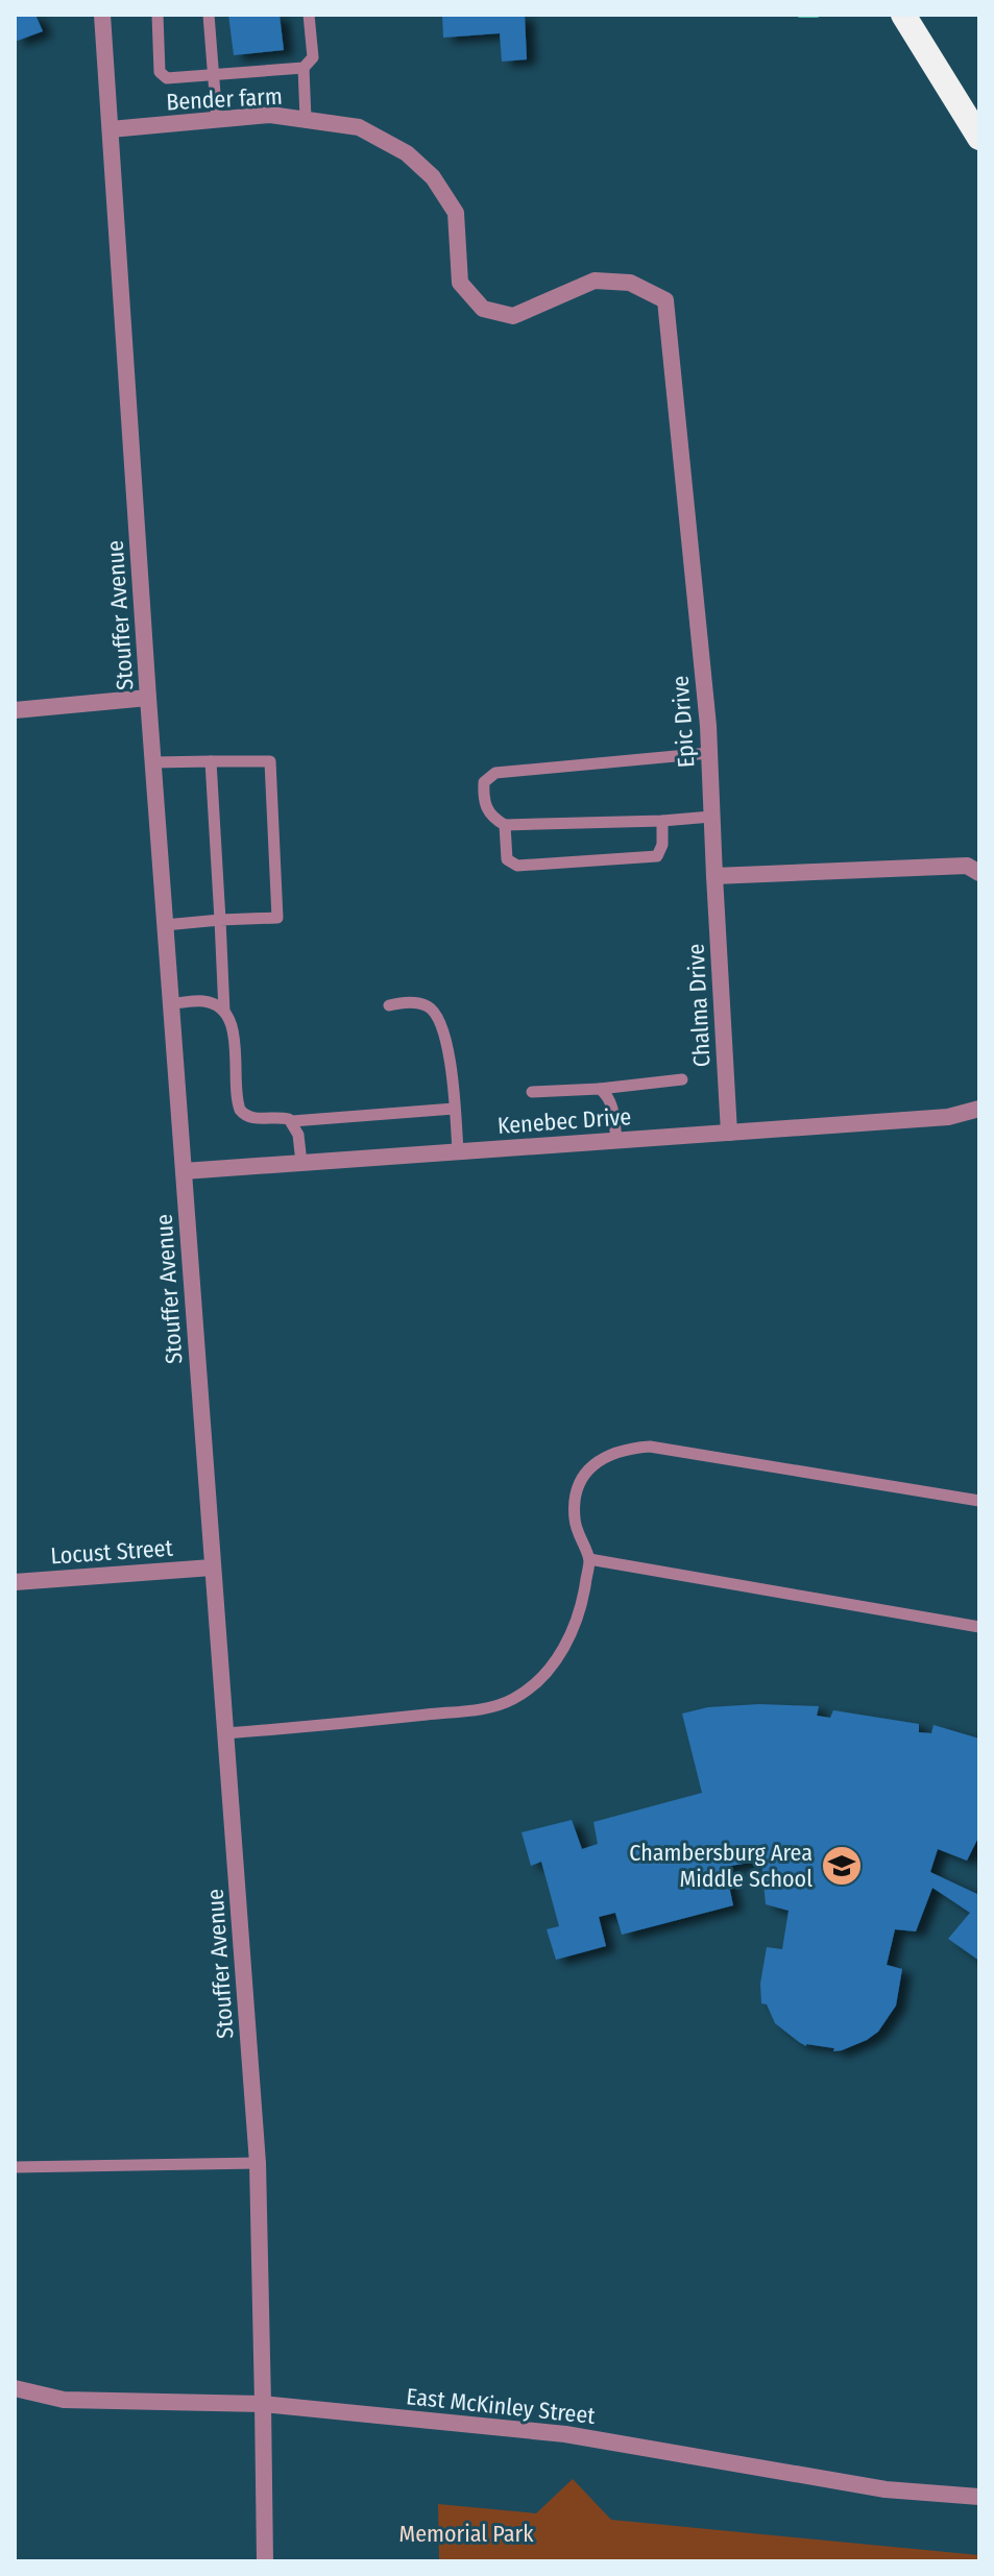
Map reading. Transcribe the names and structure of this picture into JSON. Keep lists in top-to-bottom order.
{
  "streets": {
    "street": [
      "Bender farm",
      "Stouffer Avenue",
      "Epic Drive",
      "Chalma Drive",
      "Kenebec Drive",
      "Locust Street",
      "East McKinley Street"
    ]
  },
  "crossings": [
    ["Bender farm", "Stouffer Avenue"],
    ["Bender farm", "Epic Drive"],
    ["Stouffer Avenue", "Kenebec Drive"],
    ["Stouffer Avenue", "Locust Street"],
    ["Stouffer Avenue", "East McKinley Street"],
    ["Epic Drive", "Chalma Drive"],
    ["Chalma Drive", "Kenebec Drive"]
  ],
  "parks": ["Memorial Park"],
  "places": {
    "school or university": ["Chambersburg Area Middle School"]
  }
}
